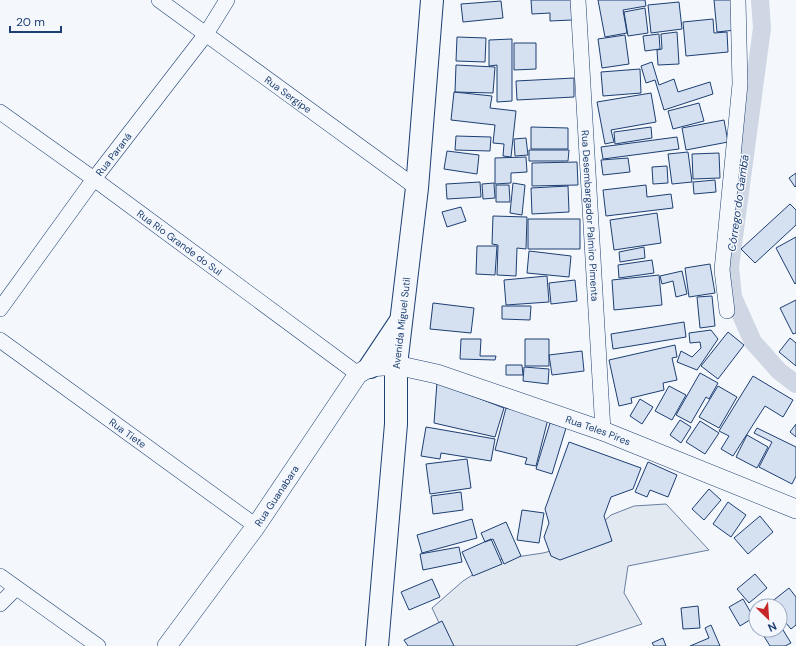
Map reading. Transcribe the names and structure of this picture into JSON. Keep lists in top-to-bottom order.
{
  "streets": {
    "main road": ["Avenida Miguel Sutil"],
    "street": [
      "Rua Sergipe",
      "Rua Paraná",
      "Rua Desembargador Palmiro Pimenta",
      "Rua Rio Grande do Sul",
      "Rua Teles Pires",
      "Rua Tiete",
      "Rua Guanabara"
    ]
  },
  "crossings": [
    ["Rua Sergipe", "Rua Paraná"],
    ["Rua Sergipe", "Avenida Miguel Sutil"],
    ["Rua Paraná", "Rua Rio Grande do Sul"],
    ["Rua Desembargador Palmiro Pimenta", "Rua Teles Pires"],
    ["Rua Rio Grande do Sul", "Rua Guanabara"],
    ["Avenida Miguel Sutil", "Rua Teles Pires"],
    ["Rua Tiete", "Rua Guanabara"]
  ],
  "water": ["Córrego do Gambá"],
  "scale_bar": "20 m",
  "north": "bottom right"
}
